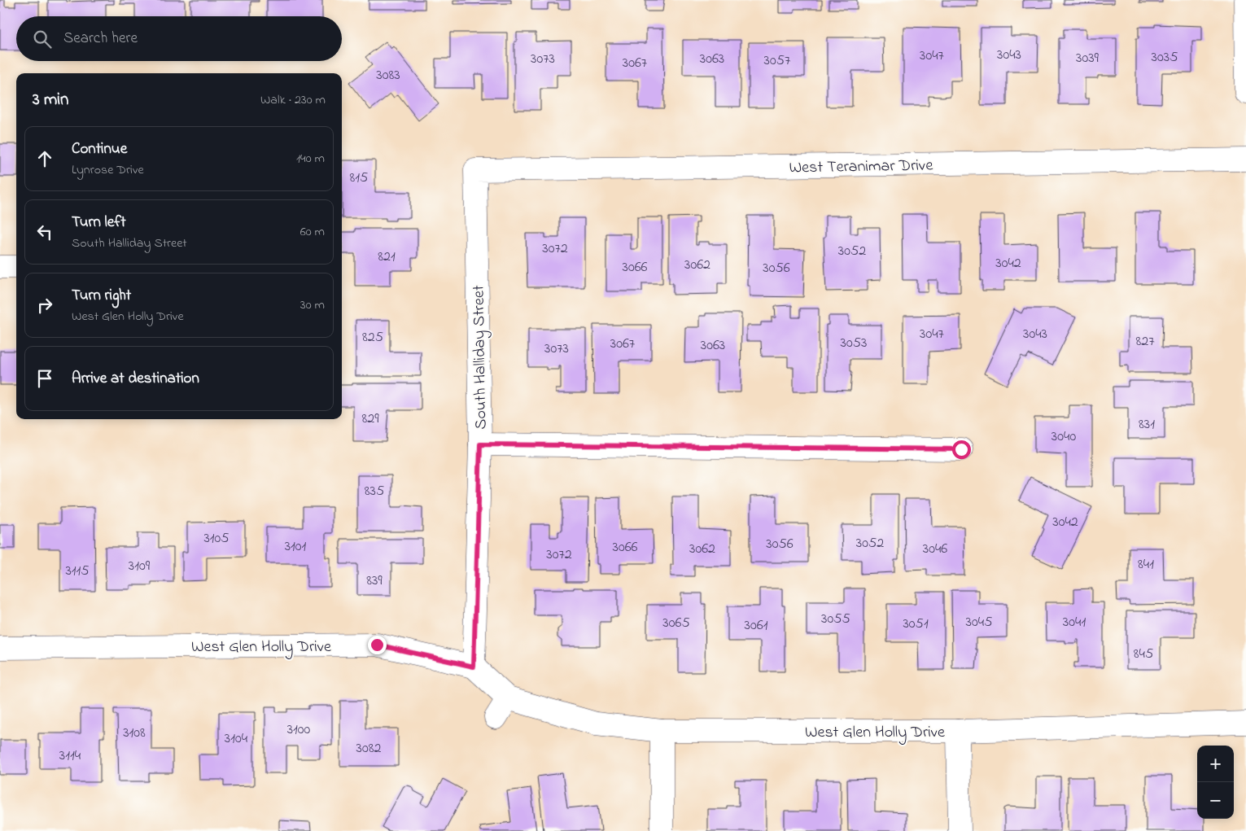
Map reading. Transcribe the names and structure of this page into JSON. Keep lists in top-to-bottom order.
{
  "streets": {
    "street": ["West Teranimar Drive", "South Halliday Street", "West Glen Holly Drive"]
  },
  "crossings": [
    ["West Teranimar Drive", "South Halliday Street"],
    ["South Halliday Street", "West Glen Holly Drive"]
  ],
  "house_numbers": [
    "3043",
    "3047",
    "3035",
    "3039",
    "3073",
    "3063",
    "3057",
    "3067",
    "3083",
    "815",
    "3072",
    "3052",
    "821",
    "3042",
    "3062",
    "3066",
    "3056",
    "3047",
    "3043",
    "825",
    "827",
    "3053",
    "3067",
    "3063",
    "3073",
    "829",
    "831",
    "3040",
    "835",
    "3042",
    "3105",
    "3052",
    "3056",
    "3101",
    "3066",
    "3062",
    "3046",
    "3072",
    "841",
    "3109",
    "3115",
    "839",
    "3055",
    "3045",
    "3041",
    "3065",
    "3051",
    "3061",
    "845",
    "3100",
    "3108",
    "3104",
    "3082",
    "3114"
  ],
  "page": {
    "search": "Search here",
    "heading": ["3 min", "Walk · 230 m"],
    "list": [
      ["Continue", "Lynrose Drive", "140 m"],
      ["Turn left", "South Halliday Street", "60 m"],
      ["Turn right", "West Glen Holly Drive", "30 m"],
      "Arrive at destination"
    ],
    "map_buttons": ["+", "−"]
  }
}
